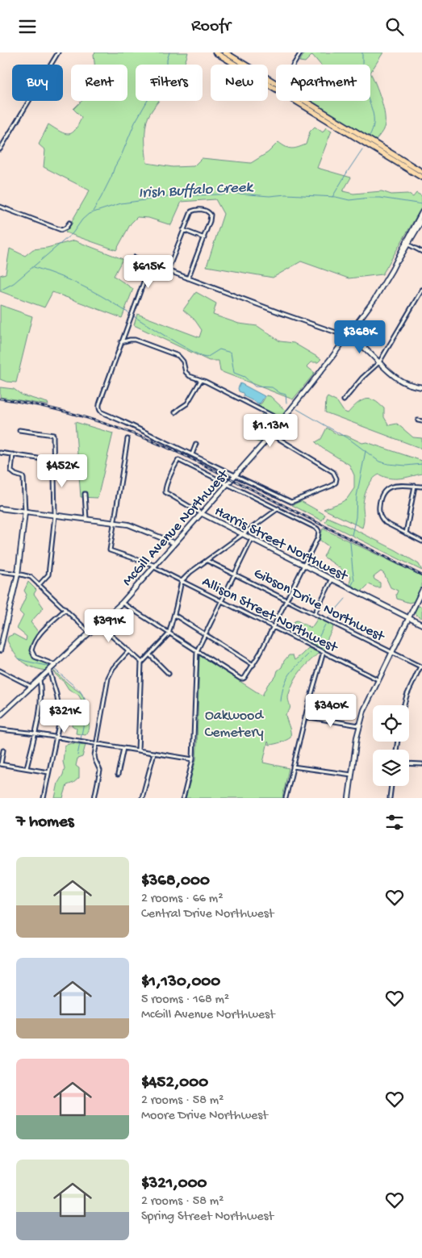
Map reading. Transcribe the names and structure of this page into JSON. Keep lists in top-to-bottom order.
{
  "streets": {
    "street": [
      "McGill Avenue Northwest",
      "Harris Street Northwest",
      "Gibson Drive Northwest",
      "Allison Street Northwest"
    ]
  },
  "crossings": [
    ["McGill Avenue Northwest", "Harris Street Northwest"],
    ["McGill Avenue Northwest", "Allison Street Northwest"]
  ],
  "water": ["Irish Buffalo Creek"],
  "parks": ["Oakwood Cemetery"],
  "page": {
    "header": "Roofr",
    "chip": [
      "Buy",
      "Rent",
      "Filters",
      "New",
      "Apartment"
    ],
    "price": [
      "$615K",
      "$368K",
      "$1.13M",
      "$452K",
      "$391K",
      "$340K",
      "$321K"
    ],
    "heading": "7 homes",
    "list": [
      {
        "name": "$368,000",
        "note": "2 rooms · 66 m² · Central Drive Northwest"
      },
      {
        "name": "$1,130,000",
        "note": "5 rooms · 168 m² · McGill Avenue Northwest"
      },
      {
        "name": "$452,000",
        "note": "2 rooms · 58 m² · Moore Drive Northwest"
      },
      {
        "name": "$321,000",
        "note": "2 rooms · 58 m² · Spring Street Northwest"
      }
    ]
  }
}
